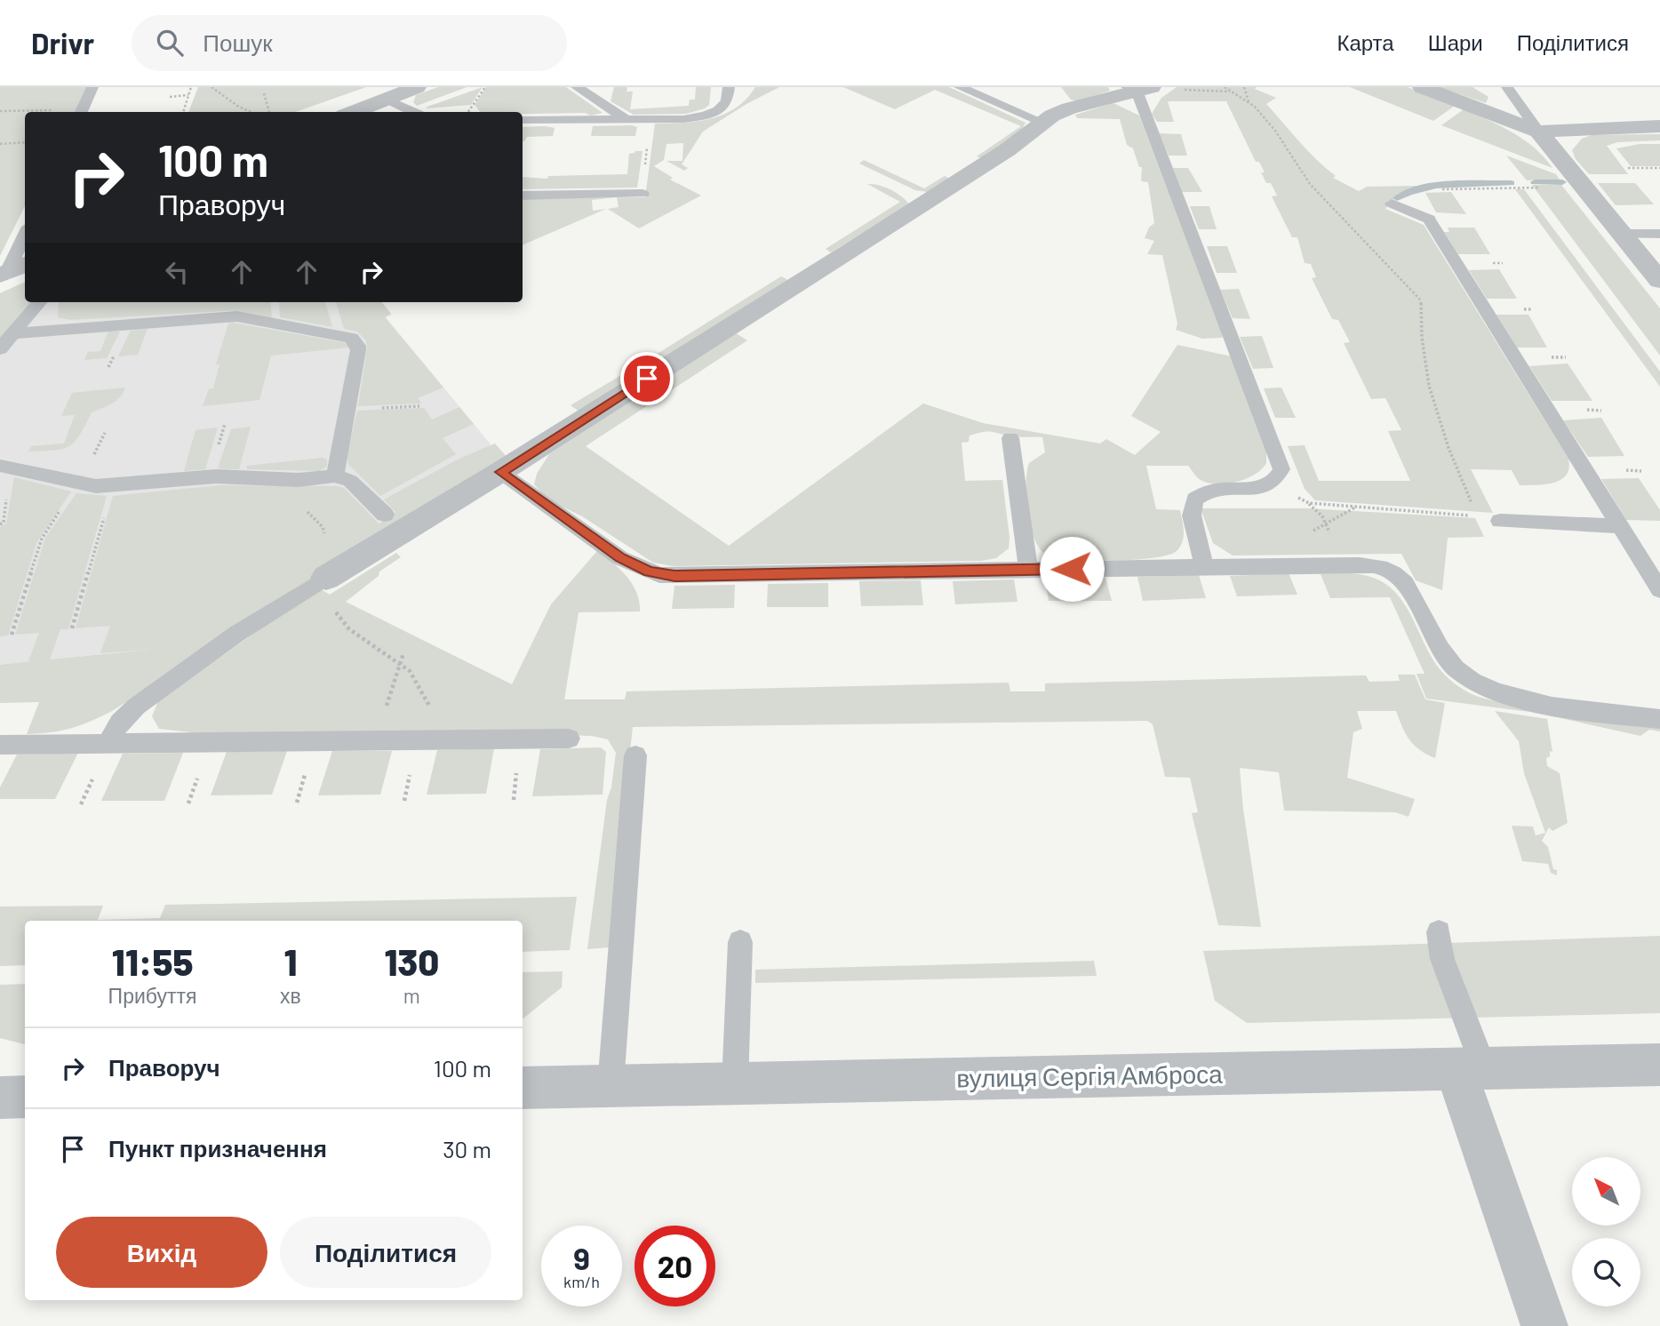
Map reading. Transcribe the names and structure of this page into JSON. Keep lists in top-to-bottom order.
{
  "streets": {
    "street": ["вулиця Сергія Амброса"]
  },
  "north": "top left",
  "page": {
    "header": "Drivr",
    "search": "Пошук",
    "nav": ["Карта", "Шари", "Поділитися"],
    "turn": ["100 m", "Праворуч"],
    "eta": [
      "11:55",
      "Прибуття",
      "1",
      "хв",
      "130",
      "m"
    ],
    "list": [
      {
        "name": "Праворуч",
        "value": "100 m"
      },
      {
        "name": "Пункт призначення",
        "value": "30 m"
      }
    ],
    "buttons": ["Вихід", "Поділитися"],
    "speed": "9 km/h",
    "limit": "20"
  }
}
